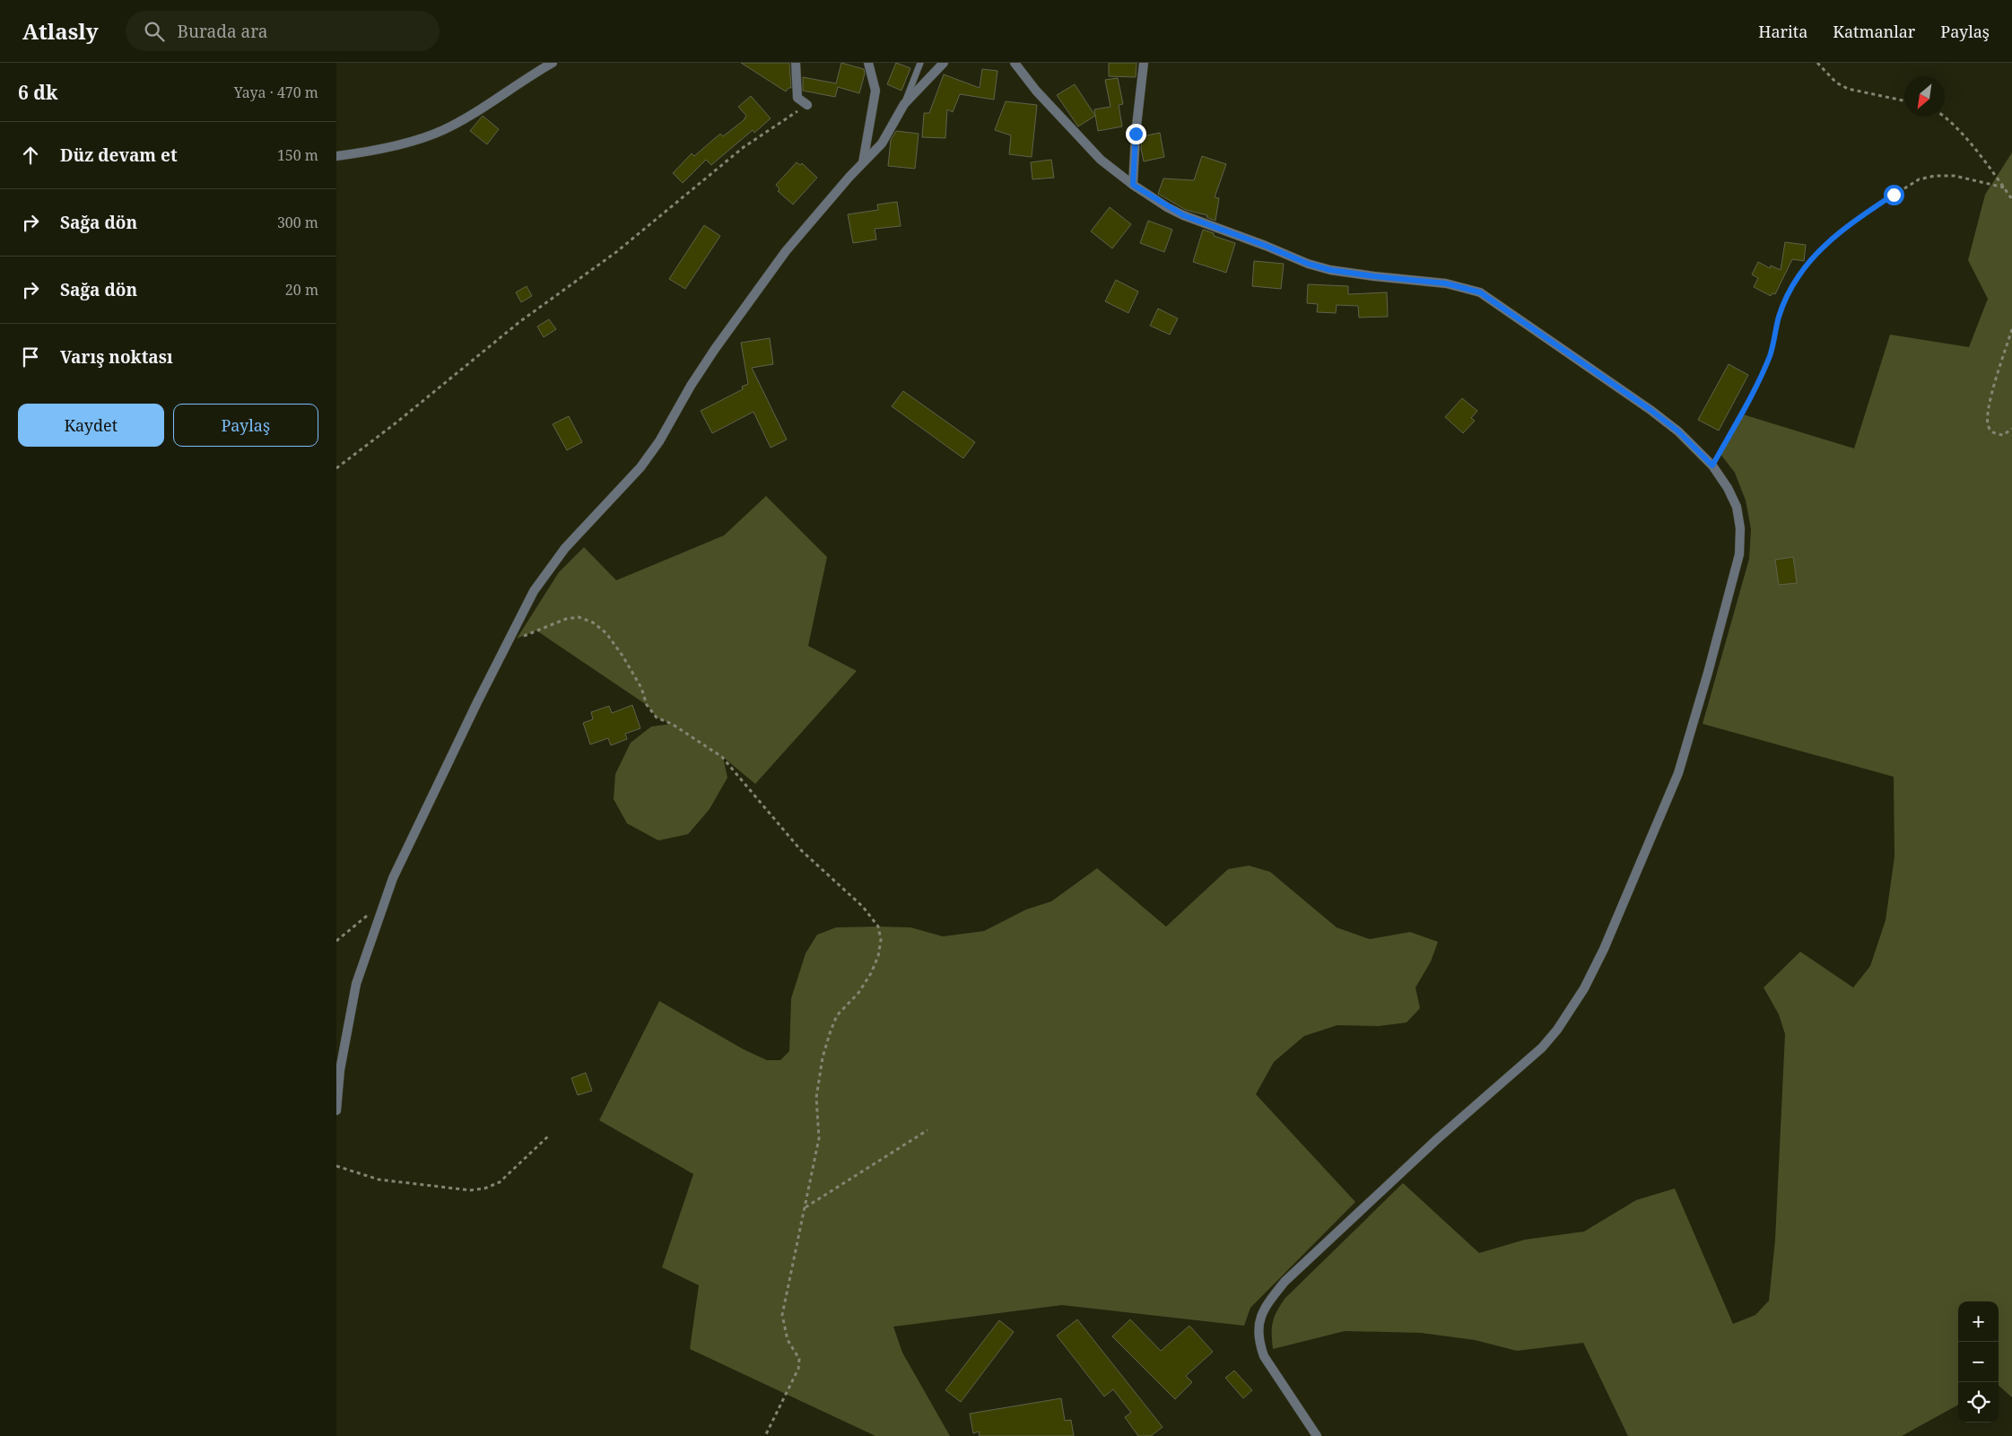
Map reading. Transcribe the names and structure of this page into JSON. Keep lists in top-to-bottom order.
{
  "north": "bottom left",
  "page": {
    "header": "Atlasly",
    "search": "Burada ara",
    "nav": ["Harita", "Katmanlar", "Paylaş"],
    "heading": ["6 dk", "Yaya · 470 m"],
    "list": [
      ["Düz devam et", "150 m"],
      ["Sağa dön", "300 m"],
      ["Sağa dön", "20 m"],
      "Varış noktası"
    ],
    "buttons": ["Kaydet", "Paylaş"],
    "map_buttons": ["+", "−"]
  }
}
